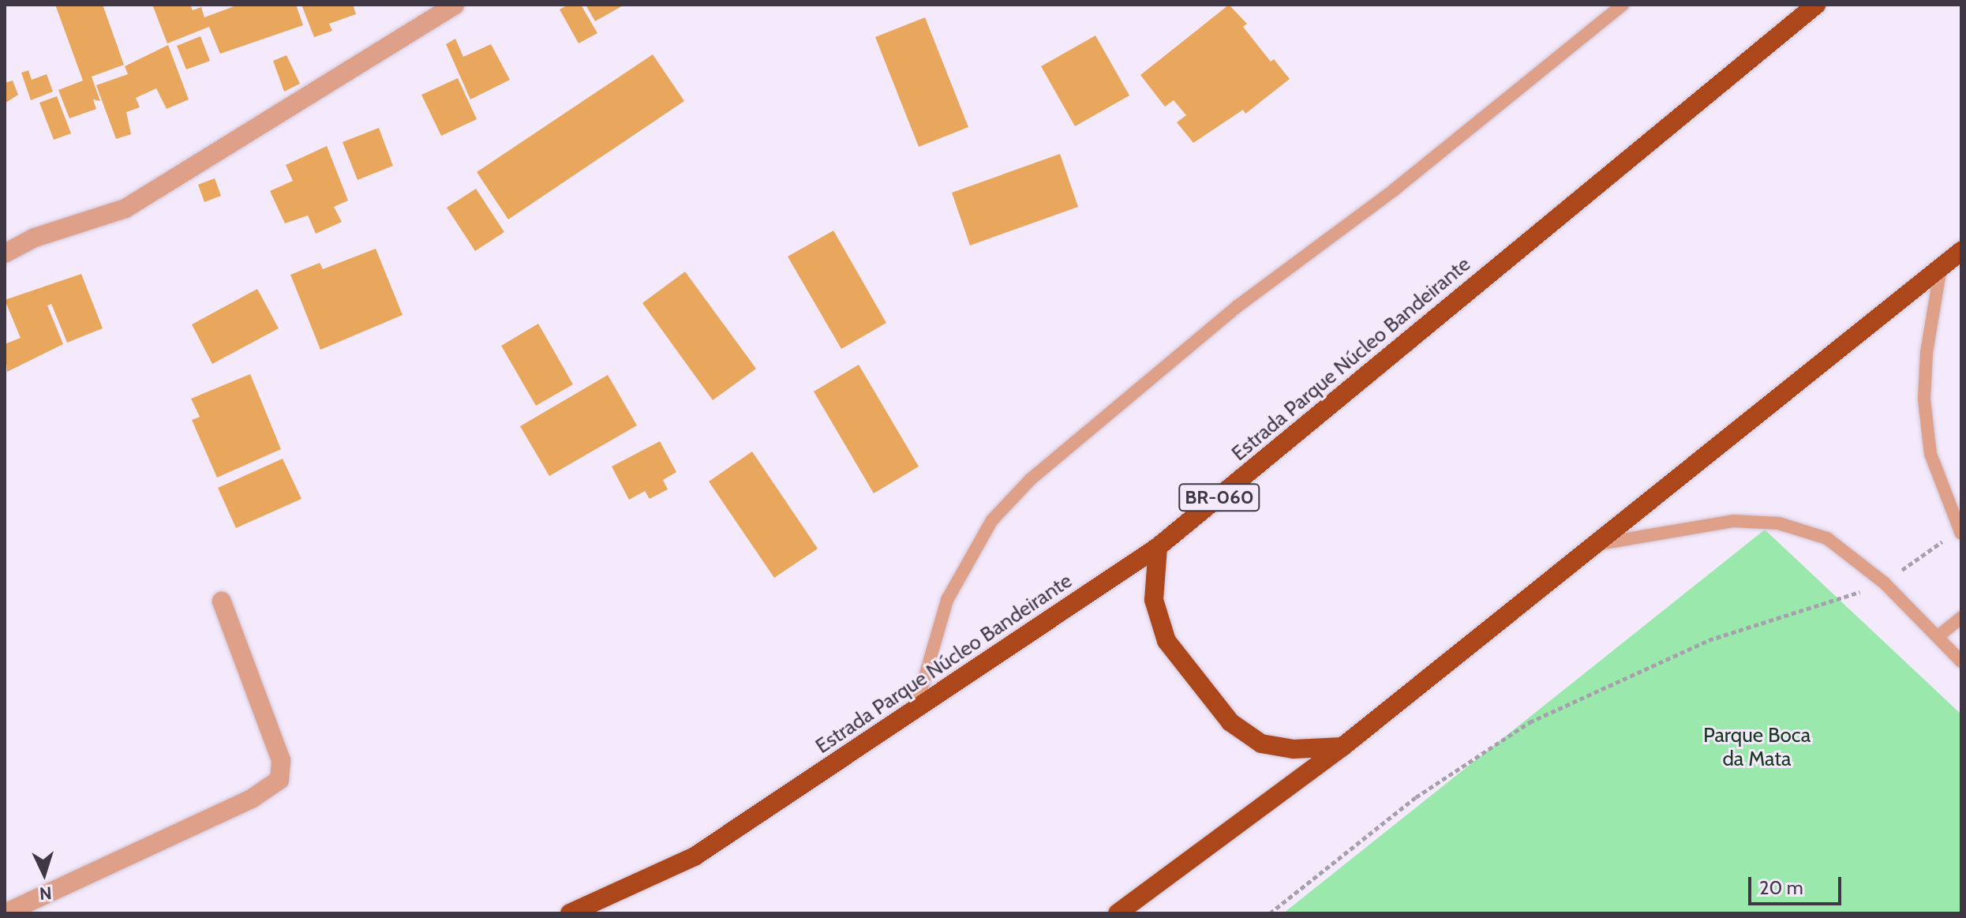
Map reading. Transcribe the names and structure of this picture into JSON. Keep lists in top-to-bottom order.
{
  "streets": {
    "highway": ["Estrada Parque Núcleo Bandeirante", "BR-060"]
  },
  "parks": ["Parque Boca da Mata"],
  "scale_bar": "20 m",
  "north": "bottom"
}
